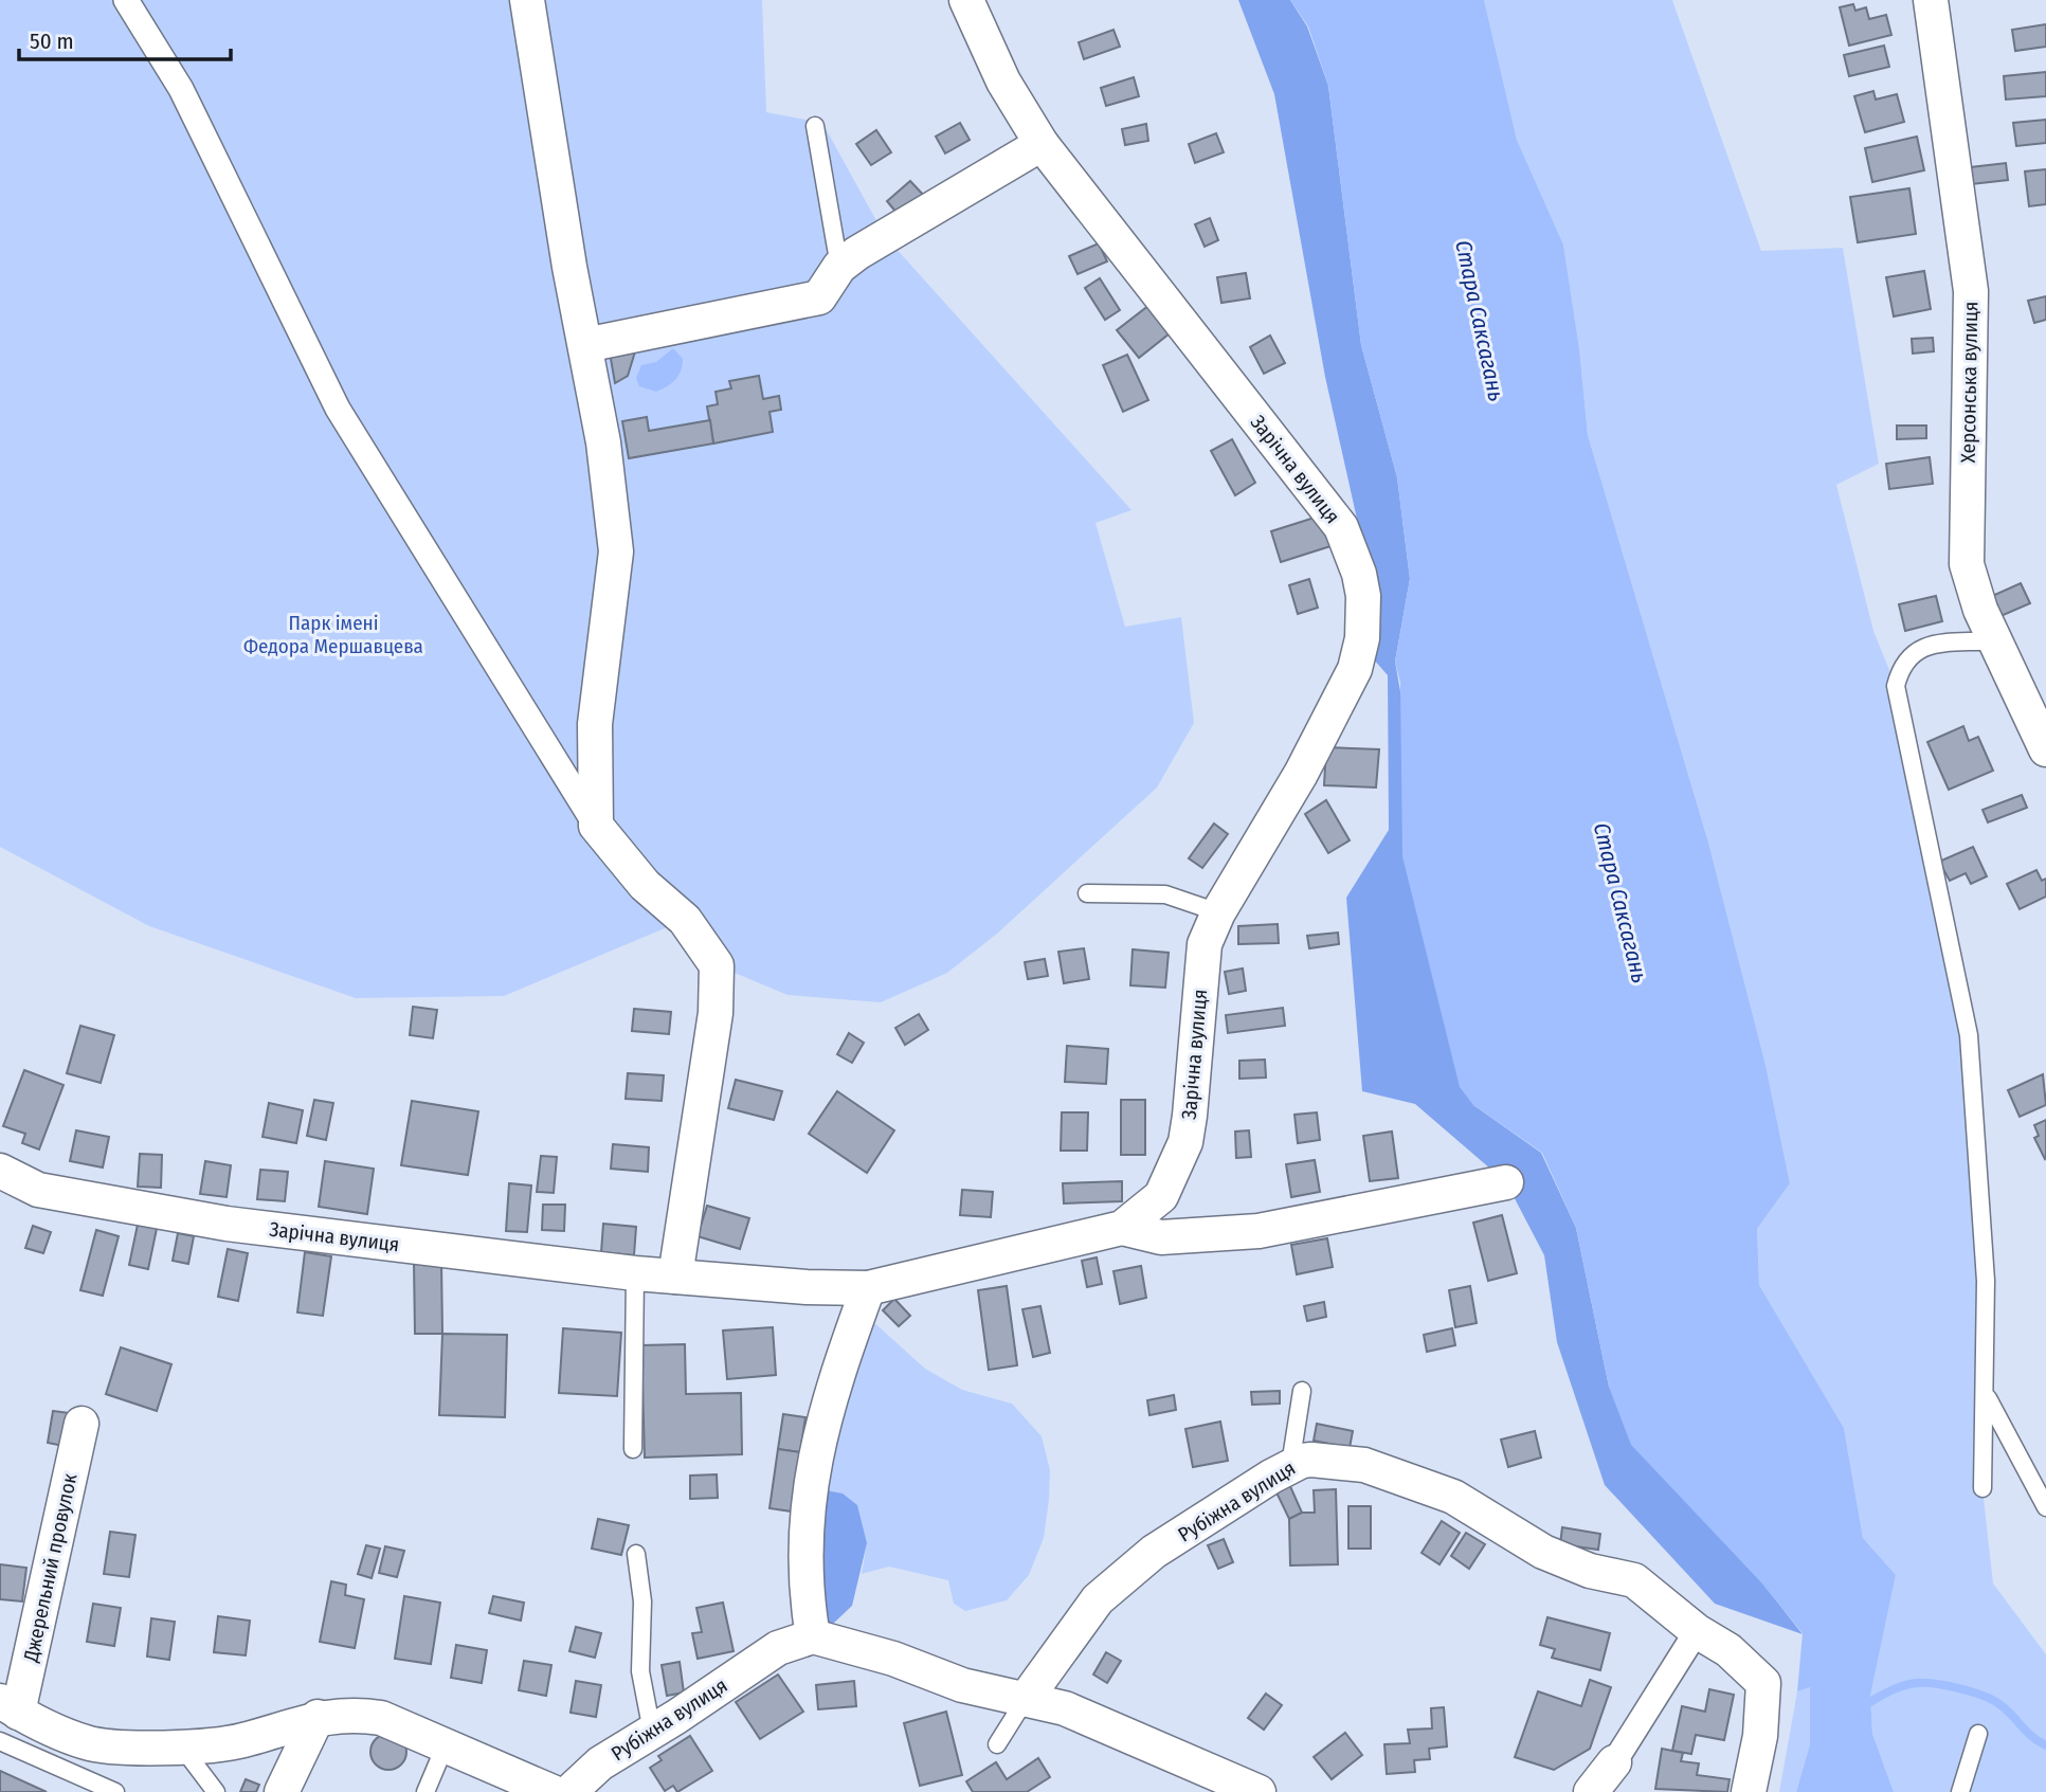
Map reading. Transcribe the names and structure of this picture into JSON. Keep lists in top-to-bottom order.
{
  "streets": {
    "street": [
      "Херсонська вулиця",
      "Зарічна вулиця",
      "Рубіжна вулиця",
      "Джерельний провулок"
    ]
  },
  "water": ["Стара Саксагань"],
  "parks": ["Парк імені Федора Мершавцева"],
  "scale_bar": "50 m"
}
